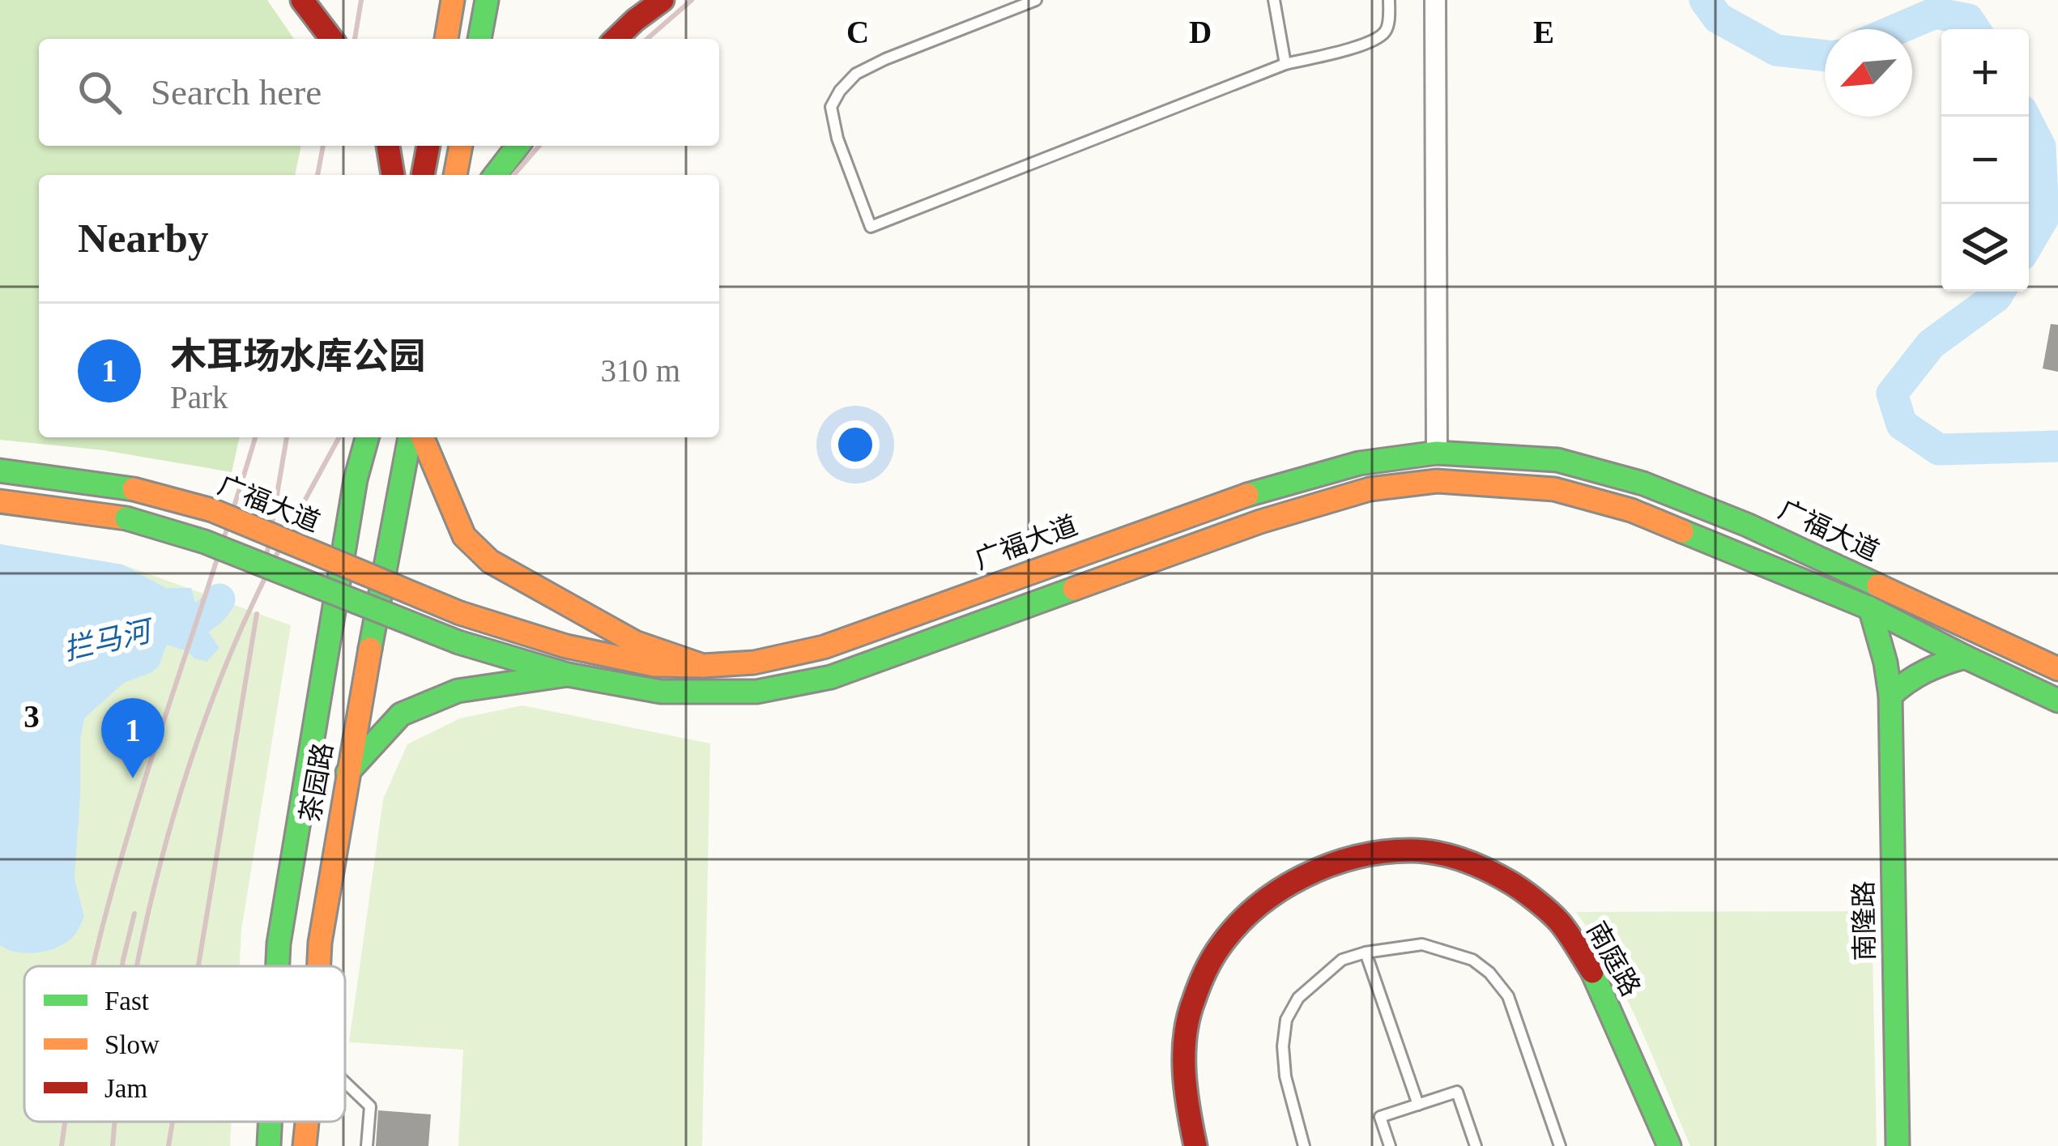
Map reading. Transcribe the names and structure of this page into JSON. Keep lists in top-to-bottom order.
{
  "streets": {
    "main road": [
      "广福大道",
      "茶园路",
      "南隆路",
      "南庭路"
    ]
  },
  "crossings": [
    ["广福大道", "南隆路"]
  ],
  "water": ["拦马河"],
  "legend": ["Fast", "Slow", "Jam"],
  "north": "bottom left",
  "page": {
    "map_buttons": ["+", "−"],
    "search": "Search here",
    "heading": "Nearby",
    "list": [
      {
        "mark": "1",
        "name": "木耳场水库公园",
        "note": "Park",
        "value": "310 m"
      }
    ],
    "pins": "1"
  },
  "grid": {
    "columns": ["C", "D", "E"],
    "rows": ["3"]
  }
}
